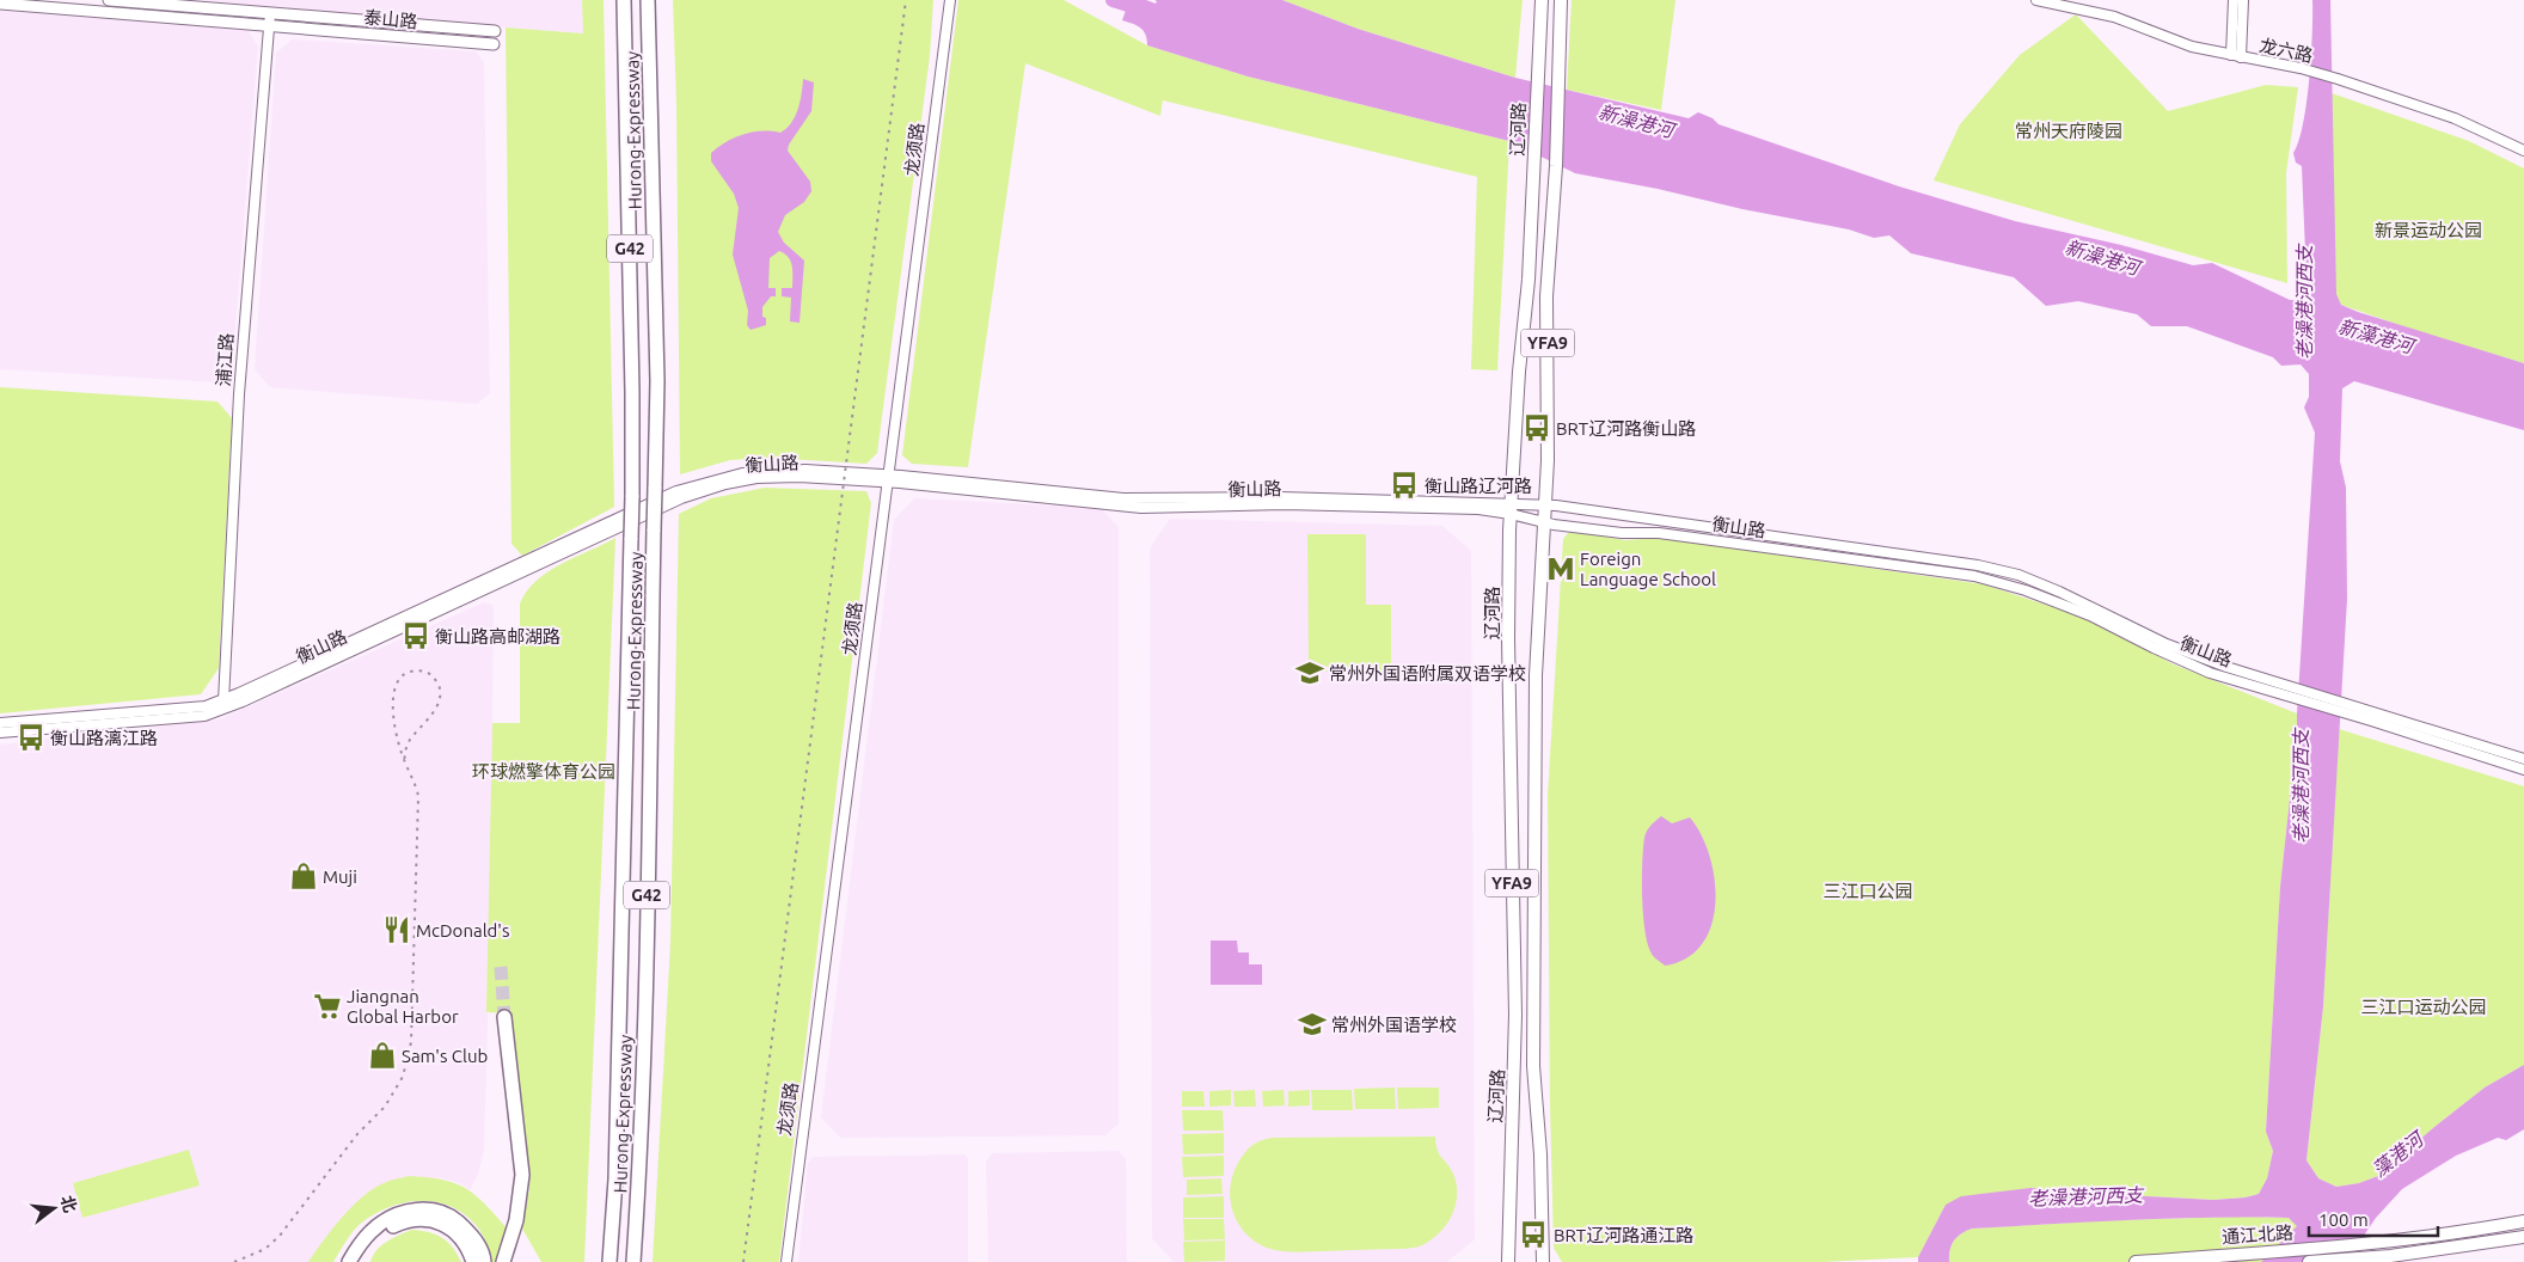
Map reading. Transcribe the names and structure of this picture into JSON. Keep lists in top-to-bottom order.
{
  "streets": {
    "highway": ["Hurong Expressway", "G42"],
    "main road": [
      "泰山路",
      "辽河路",
      "YFA9",
      "通江北路"
    ],
    "street": [
      "龙六路",
      "龙须路",
      "浦江路",
      "衡山路"
    ]
  },
  "crossings": [
    ["泰山路", "浦江路"],
    ["辽河路", "衡山路"],
    ["龙须路", "衡山路"],
    ["浦江路", "衡山路"]
  ],
  "water": [
    "新澡港河",
    "老澡港河西支",
    "新藻港河",
    "藻港河"
  ],
  "parks": [
    "常州天府陵园",
    "新景运动公园",
    "环球燃擎体育公园",
    "三江口公园",
    "三江口运动公园"
  ],
  "places": {
    "bus stop": [
      "BRT辽河路衡山路",
      "衡山路辽河路",
      "衡山路高邮湖路",
      "衡山路漓江路",
      "BRT辽河路通江路"
    ],
    "metro station": ["Foreign Language School"],
    "school or university": ["常州外国语附属双语学校", "常州外国语学校"],
    "shop": ["Muji", "Sam's Club"],
    "restaurant": ["McDonald's"],
    "supermarket": ["Jiangnan Global Harbor"]
  },
  "scale_bar": "100 m",
  "north": "right"
}
